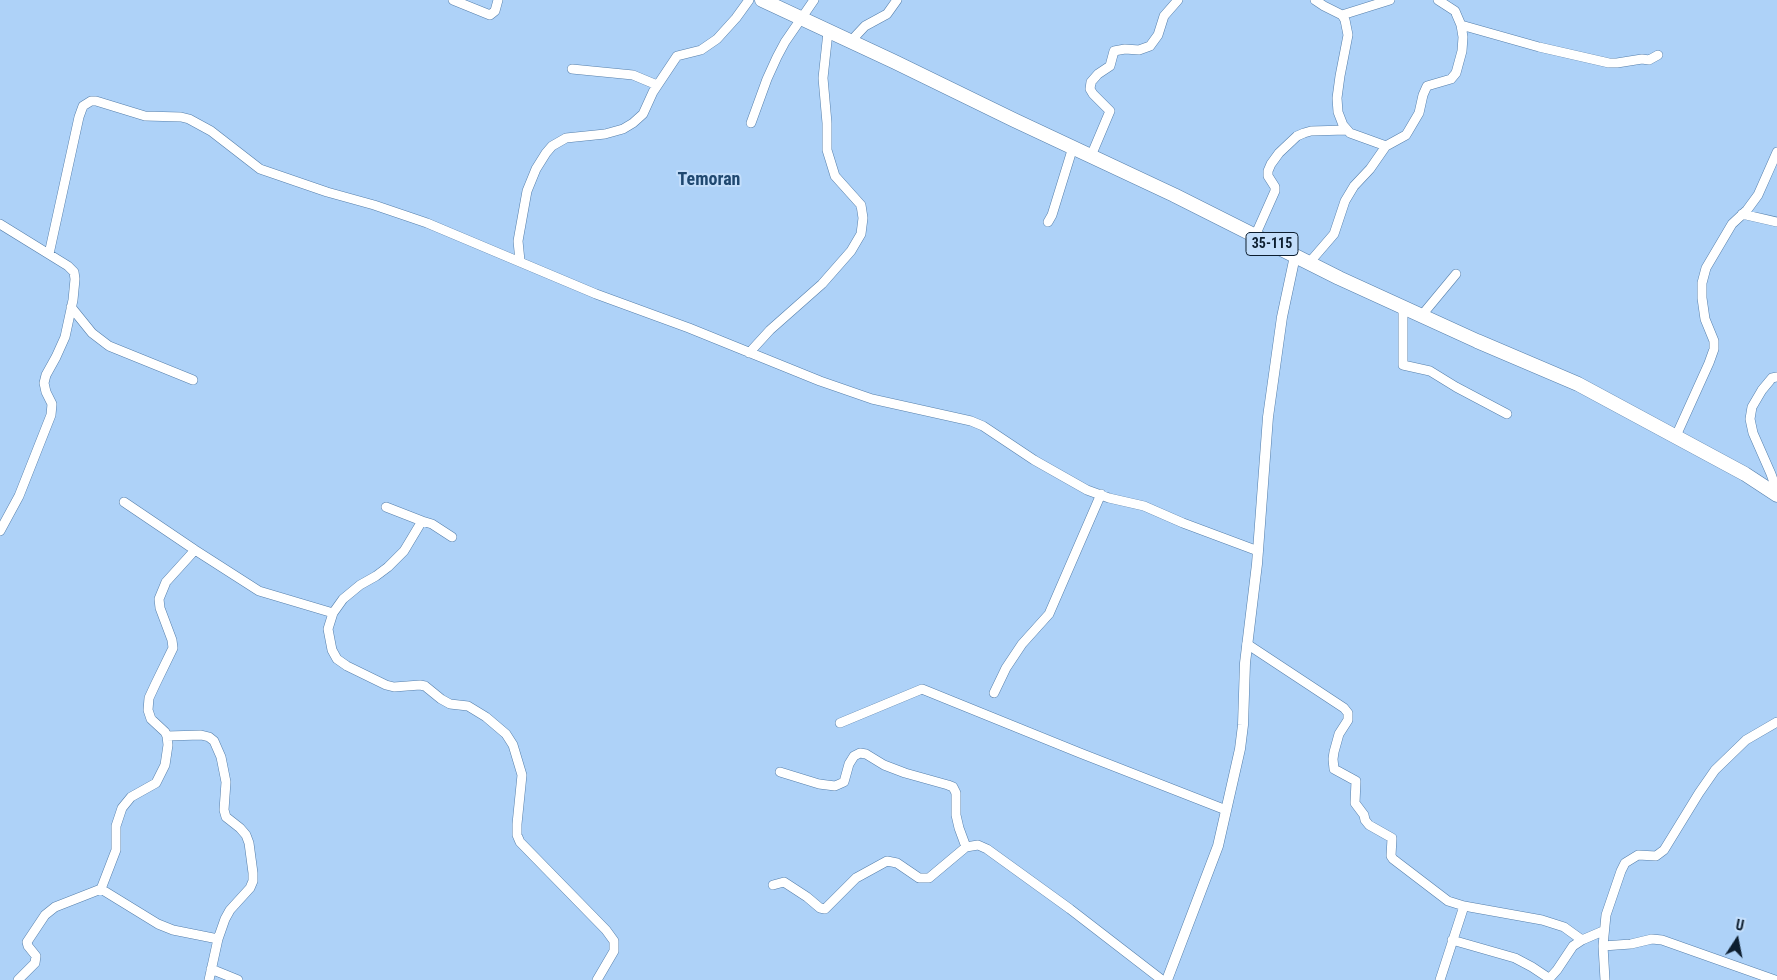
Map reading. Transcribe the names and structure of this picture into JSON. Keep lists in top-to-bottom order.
{
  "streets": {
    "main road": ["35-115"]
  },
  "districts": ["Temoran"],
  "north": "top"
}
